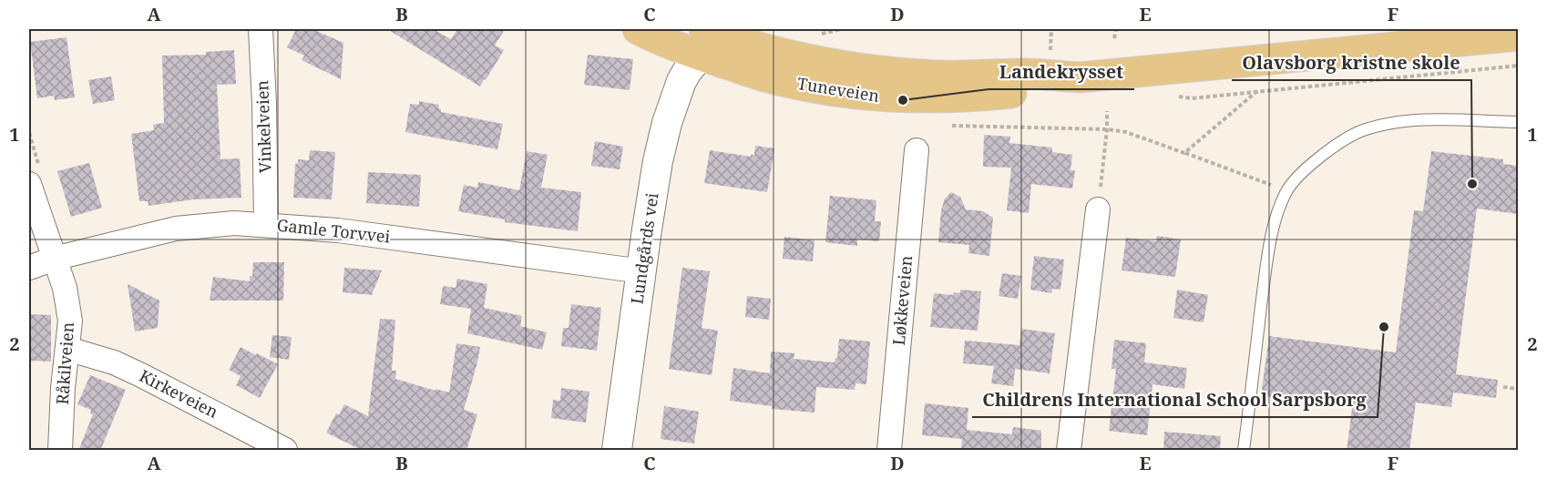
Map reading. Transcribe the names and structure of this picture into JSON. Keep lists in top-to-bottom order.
{
  "streets": {
    "main road": ["Tuneveien"],
    "street": [
      "Vinkelveien",
      "Gamle Torvvei",
      "Lundgårds vei",
      "Løkkeveien",
      "Råkilveien",
      "Kirkeveien"
    ]
  },
  "crossings": [
    ["Tuneveien", "Lundgårds vei"],
    ["Vinkelveien", "Gamle Torvvei"],
    ["Gamle Torvvei", "Lundgårds vei"],
    ["Gamle Torvvei", "Råkilveien"],
    ["Råkilveien", "Kirkeveien"]
  ],
  "places": ["Landekrysset", "Olavsborg kristne skole", "Childrens International School Sarpsborg"],
  "grid": {
    "columns": [
      "A",
      "B",
      "C",
      "D",
      "E",
      "F"
    ],
    "rows": ["1", "2"]
  }
}
